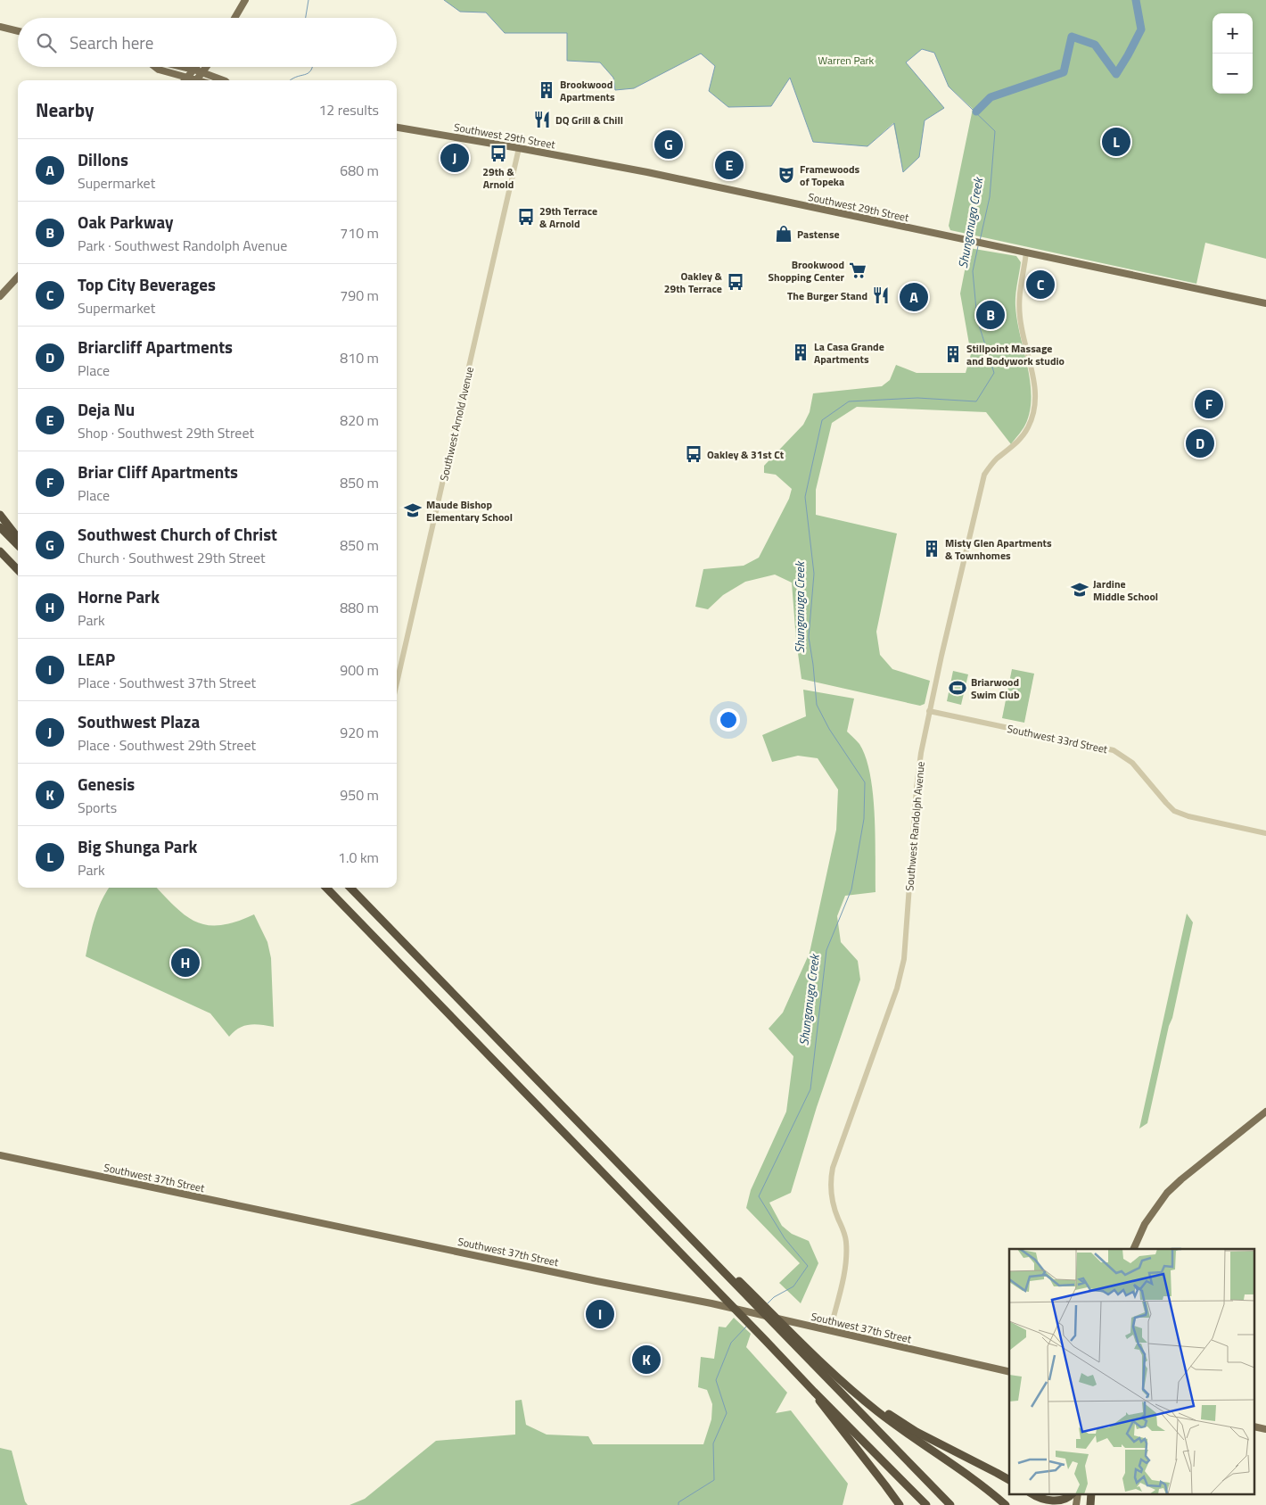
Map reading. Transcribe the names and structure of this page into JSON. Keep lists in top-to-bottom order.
{
  "streets": {
    "main road": ["Southwest 29th Street", "Southwest 37th Street"],
    "street": ["Southwest Arnold Avenue", "Southwest 33rd Street", "Southwest Randolph Avenue"]
  },
  "crossings": [
    ["Southwest 29th Street", "Southwest Arnold Avenue"],
    ["Southwest 29th Street", "Southwest Randolph Avenue"],
    ["Southwest 33rd Street", "Southwest Randolph Avenue"],
    ["Southwest Randolph Avenue", "Southwest 37th Street"]
  ],
  "water": ["Shunganuga Creek"],
  "parks": ["Warren Park"],
  "places": {
    "building": [
      "Brookwood Apartments",
      "La Casa Grande Apartments",
      "Stillpoint Massage and Bodywork studio",
      "Misty Glen Apartments & Townhomes"
    ],
    "restaurant": ["DQ Grill & Chill", "The Burger Stand"],
    "bus stop": [
      "29th & Arnold",
      "29th Terrace & Arnold",
      "Oakley & 29th Terrace",
      "Oakley & 31st Ct"
    ],
    "theatre": ["Framewoods of Topeka"],
    "shop": ["Pastense"],
    "supermarket": ["Brookwood Shopping Center"],
    "school or university": ["Maude Bishop Elementary School", "Jardine Middle School"],
    "sports": ["Briarwood Swim Club"]
  },
  "page": {
    "map_buttons": ["+", "−"],
    "search": "Search here",
    "heading": ["Nearby", "12 results"],
    "pins": [
      "L",
      "G",
      "J",
      "E",
      "C",
      "A",
      "B",
      "F",
      "D",
      "H",
      "I",
      "K"
    ],
    "list": [
      {
        "mark": "A",
        "name": "Dillons",
        "note": "Supermarket",
        "value": "680 m"
      },
      {
        "mark": "B",
        "name": "Oak Parkway",
        "note": "Park · Southwest Randolph Avenue",
        "value": "710 m"
      },
      {
        "mark": "C",
        "name": "Top City Beverages",
        "note": "Supermarket",
        "value": "790 m"
      },
      {
        "mark": "D",
        "name": "Briarcliff Apartments",
        "note": "Place",
        "value": "810 m"
      },
      {
        "mark": "E",
        "name": "Deja Nu",
        "note": "Shop · Southwest 29th Street",
        "value": "820 m"
      },
      {
        "mark": "F",
        "name": "Briar Cliff Apartments",
        "note": "Place",
        "value": "850 m"
      },
      {
        "mark": "G",
        "name": "Southwest Church of Christ",
        "note": "Church · Southwest 29th Street",
        "value": "850 m"
      },
      {
        "mark": "H",
        "name": "Horne Park",
        "note": "Park",
        "value": "880 m"
      },
      {
        "mark": "I",
        "name": "LEAP",
        "note": "Place · Southwest 37th Street",
        "value": "900 m"
      },
      {
        "mark": "J",
        "name": "Southwest Plaza",
        "note": "Place · Southwest 29th Street",
        "value": "920 m"
      },
      {
        "mark": "K",
        "name": "Genesis",
        "note": "Sports",
        "value": "950 m"
      },
      {
        "mark": "L",
        "name": "Big Shunga Park",
        "note": "Park",
        "value": "1.0 km"
      }
    ]
  }
}
